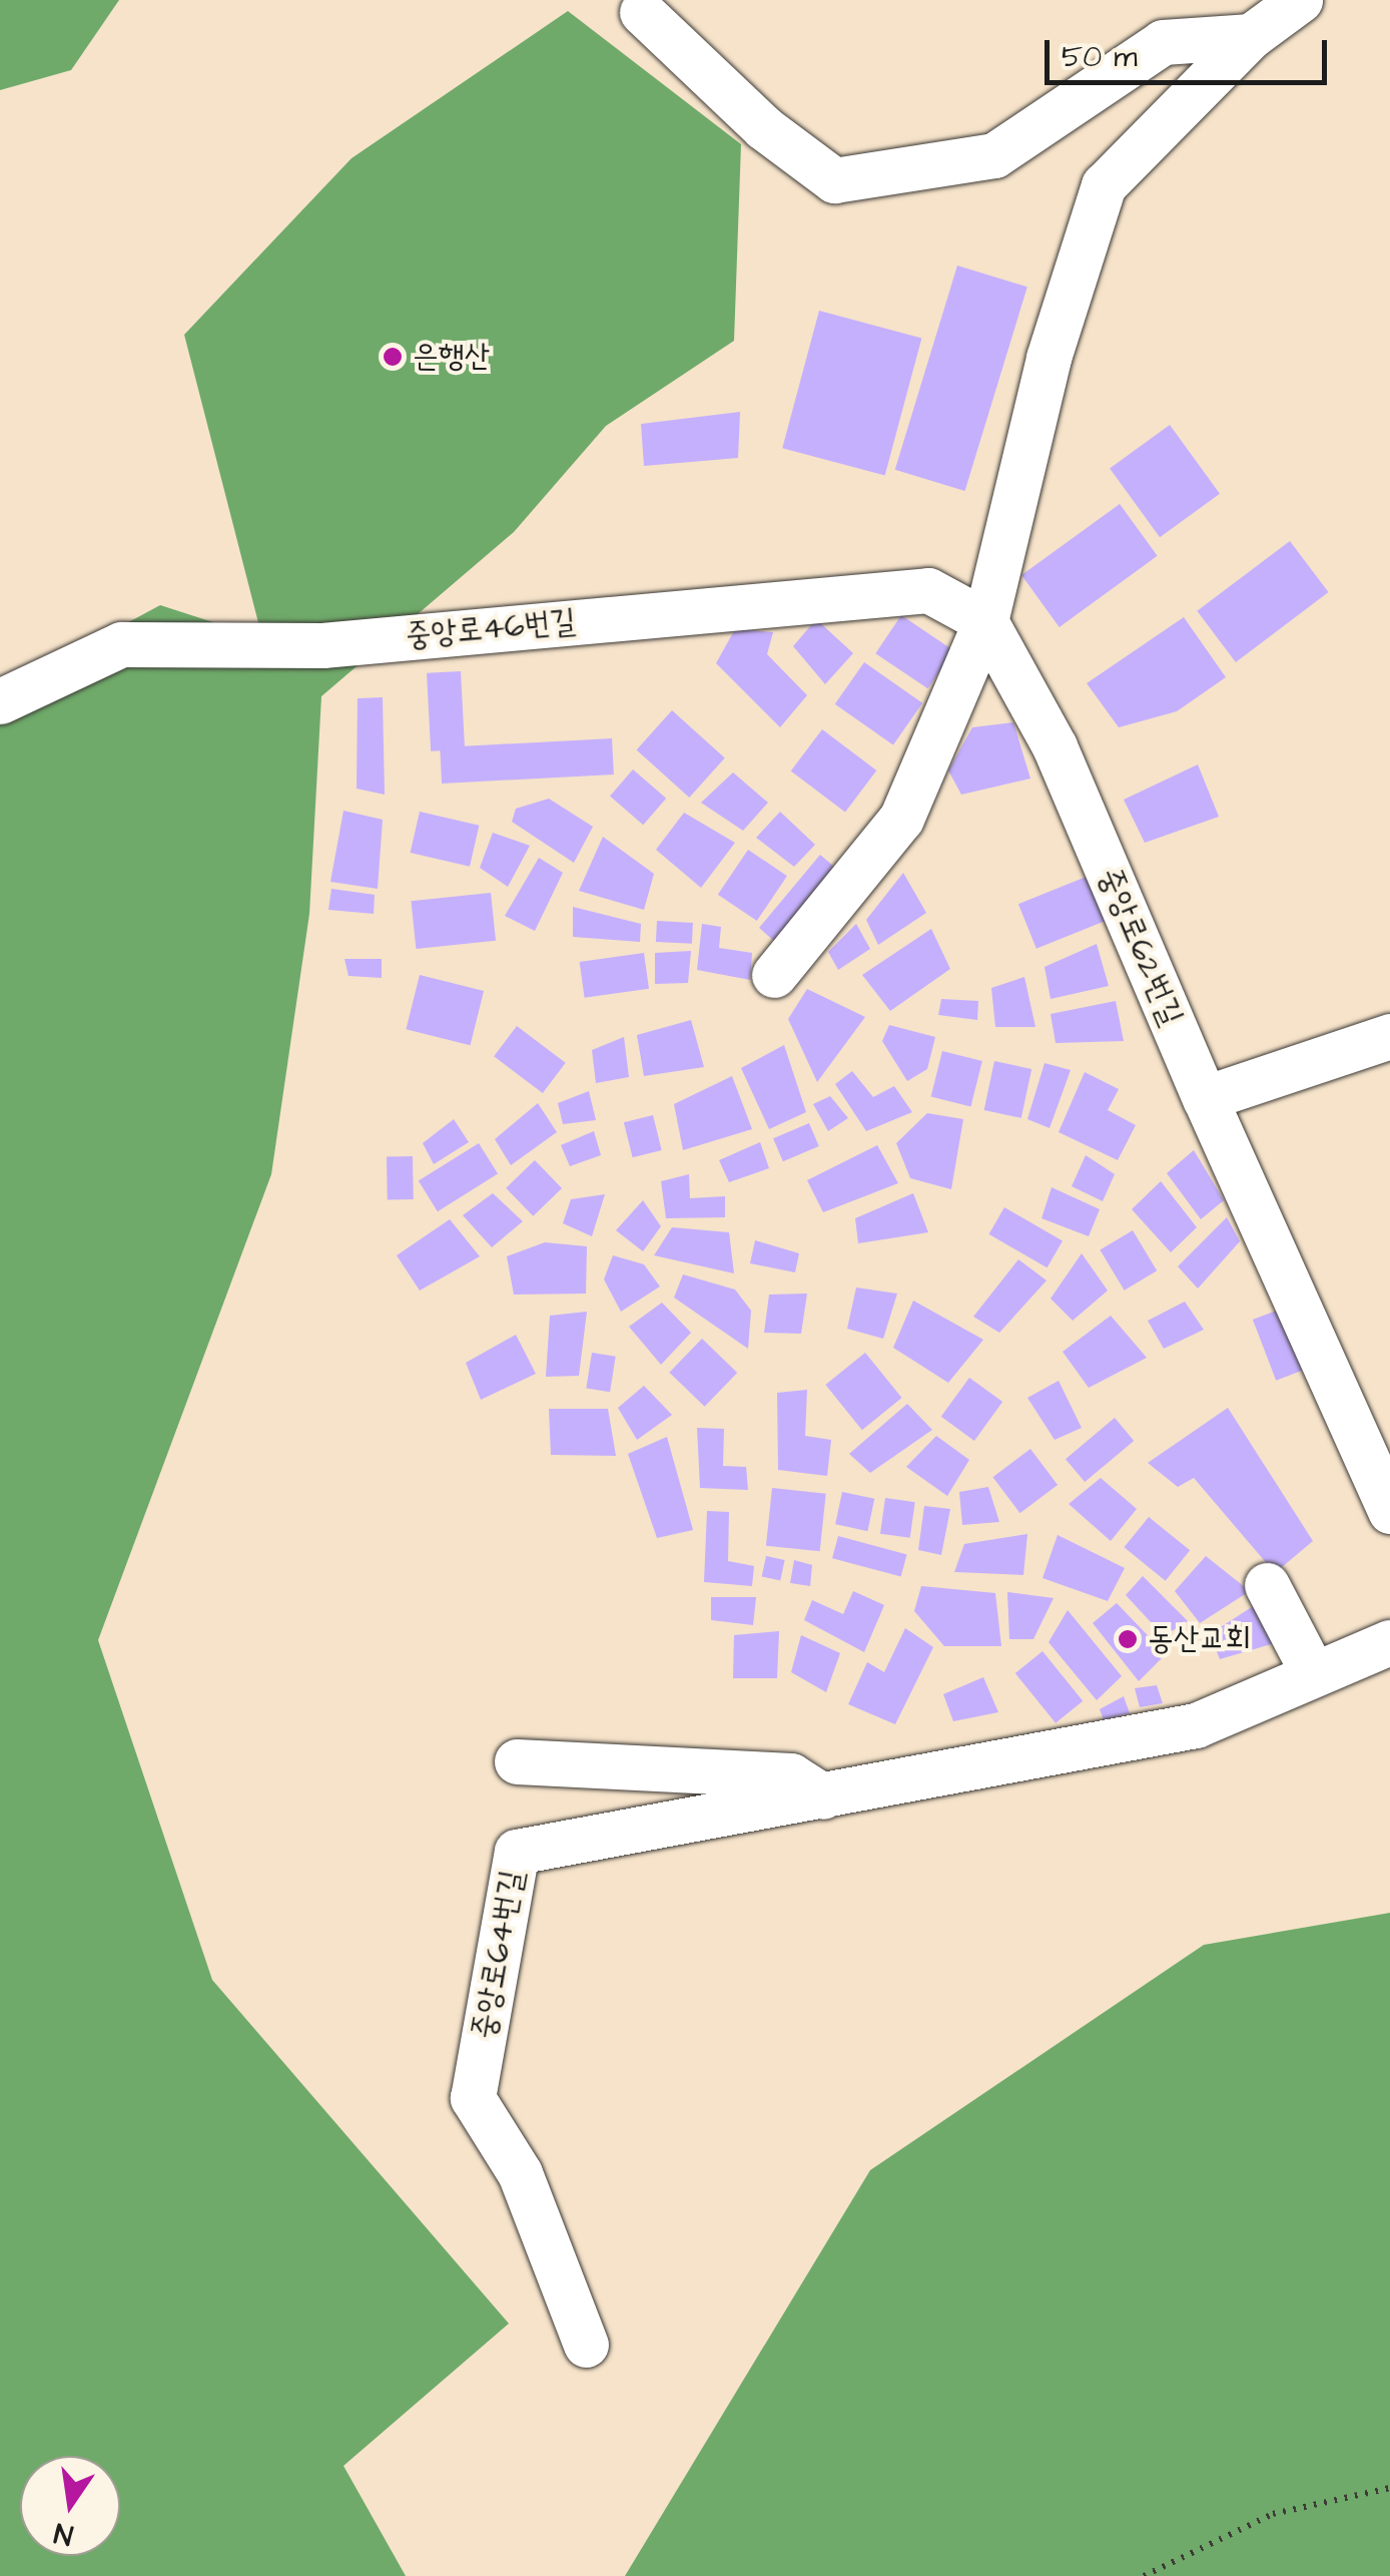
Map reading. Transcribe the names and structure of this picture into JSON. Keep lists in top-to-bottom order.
{
  "streets": {
    "street": ["중앙로46번길", "중앙로62번길", "중앙로64번길"]
  },
  "crossings": [
    ["중앙로46번길", "중앙로62번길"]
  ],
  "places": ["은행산", "동산교회"],
  "scale_bar": "50 m",
  "north": "bottom"
}
